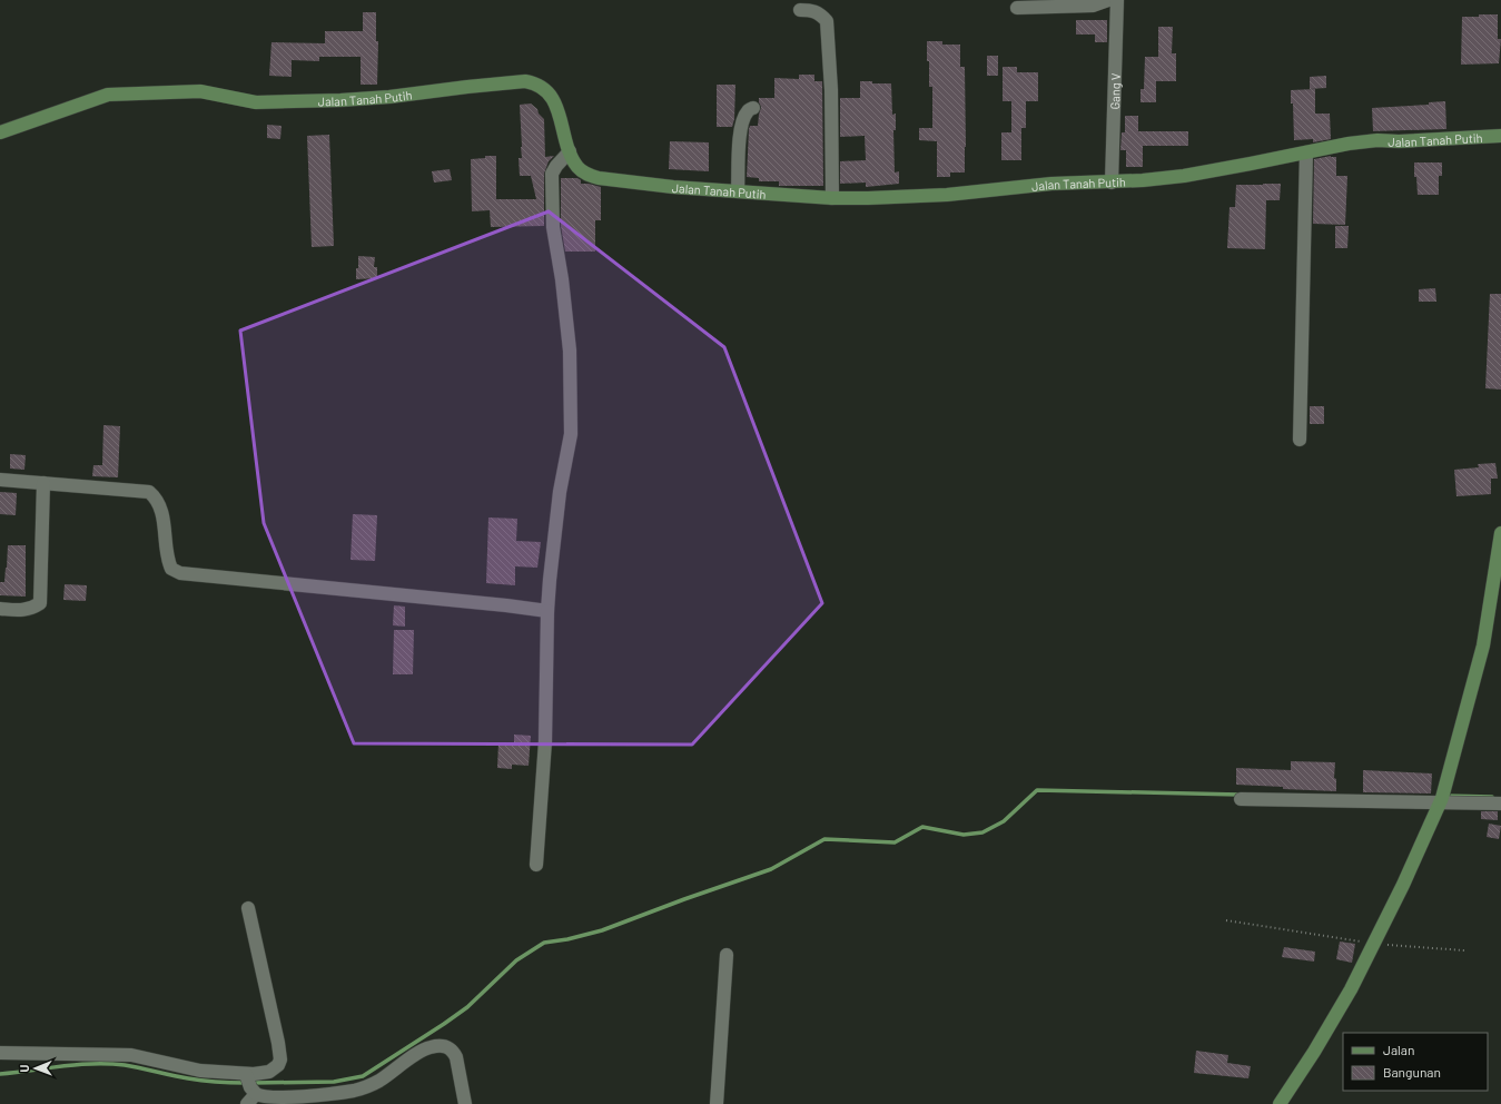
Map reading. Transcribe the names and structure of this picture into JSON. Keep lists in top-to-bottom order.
{
  "streets": {
    "street": ["Gang V", "Jalan Tanah Putih"]
  },
  "crossings": [
    ["Gang V", "Jalan Tanah Putih"]
  ],
  "legend": ["Jalan", "Bangunan"],
  "north": "left"
}
